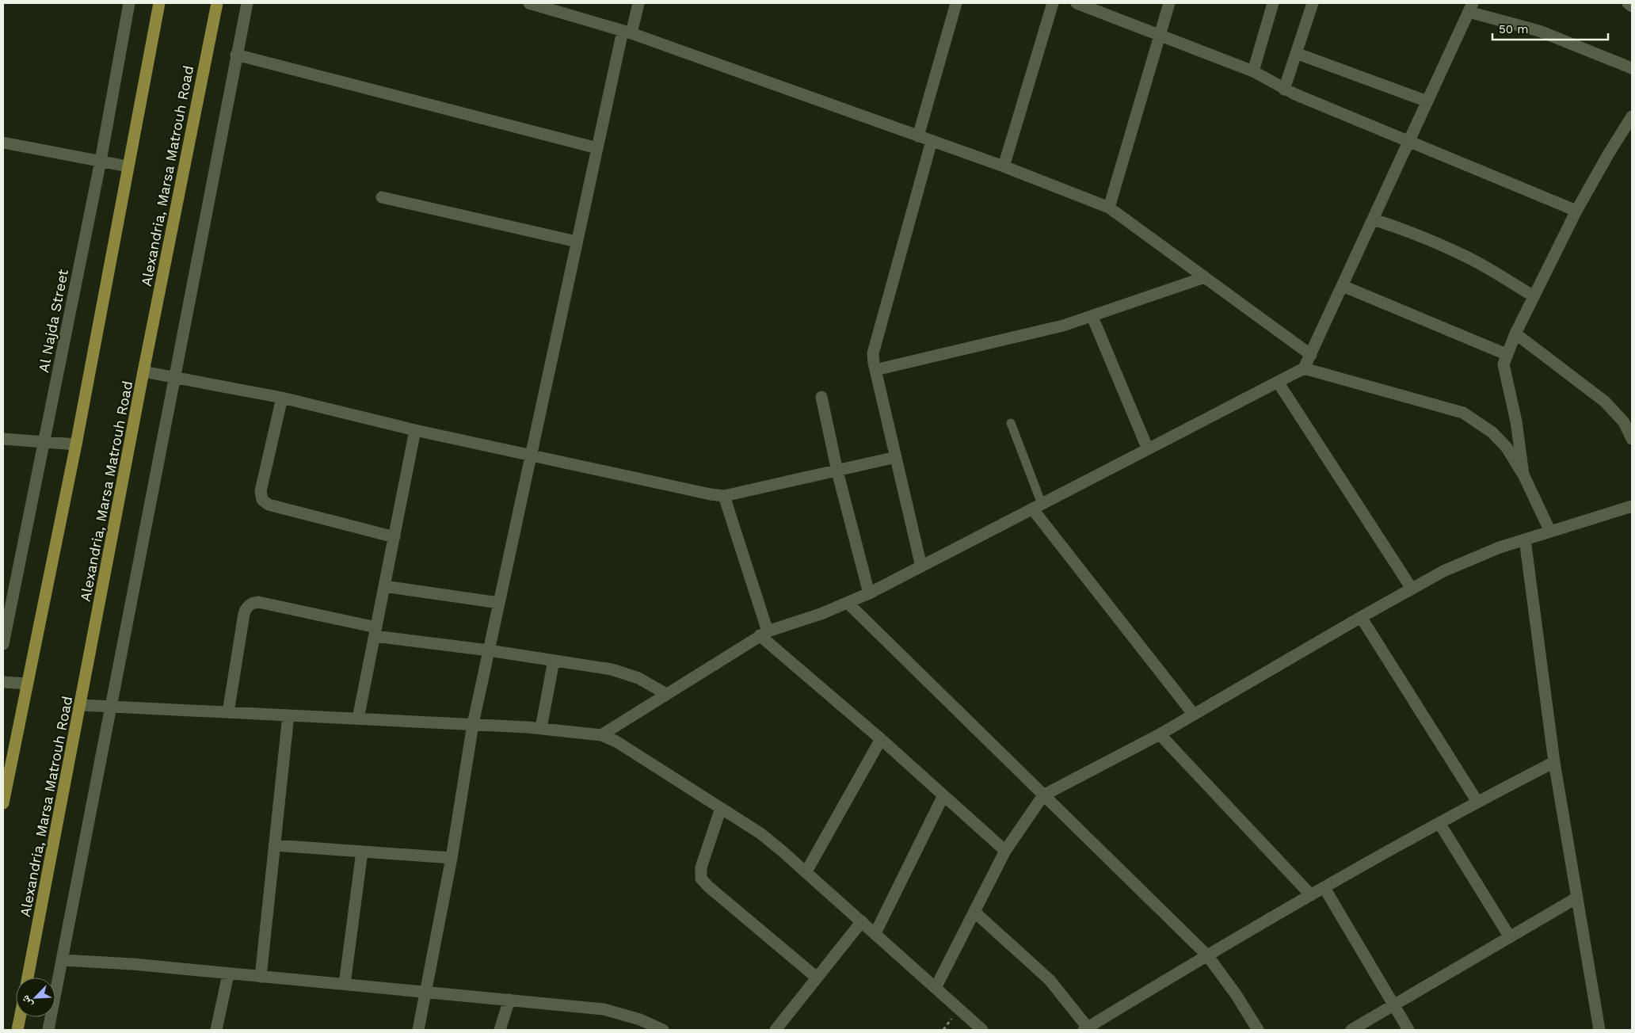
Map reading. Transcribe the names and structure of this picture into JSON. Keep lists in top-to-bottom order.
{
  "streets": {
    "main road": ["Alexandria, Marsa Matrouh Road"],
    "street": ["Al Najda Street"]
  },
  "scale_bar": "50 m",
  "north": "bottom left"
}
